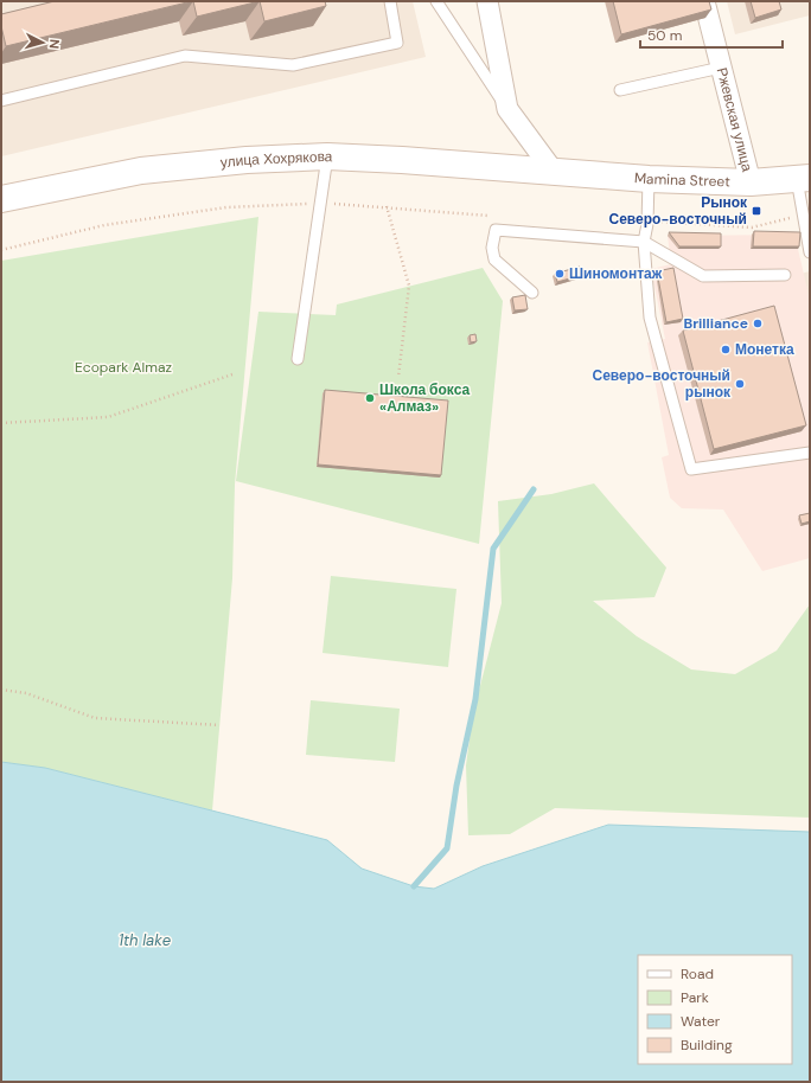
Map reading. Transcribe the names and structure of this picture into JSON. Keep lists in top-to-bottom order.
{
  "streets": {
    "main road": ["улица Хохрякова", "Mamina Street"],
    "street": ["Ржевская улица"]
  },
  "crossings": [
    ["Ржевская улица", "Mamina Street"],
    ["улица Хохрякова", "Mamina Street"]
  ],
  "water": ["1th lake"],
  "parks": ["Ecopark Almaz"],
  "places": {
    "transit": ["Рынок Северо-восточный"],
    "other": [
      "Шиномонтаж",
      "Brilliance",
      "Монетка",
      "Северо-восточный рынок",
      "Школа бокса «Алмаз»"
    ]
  },
  "legend": [
    "Road",
    "Park",
    "Water",
    "Building"
  ],
  "scale_bar": "50 m",
  "north": "right"
}
